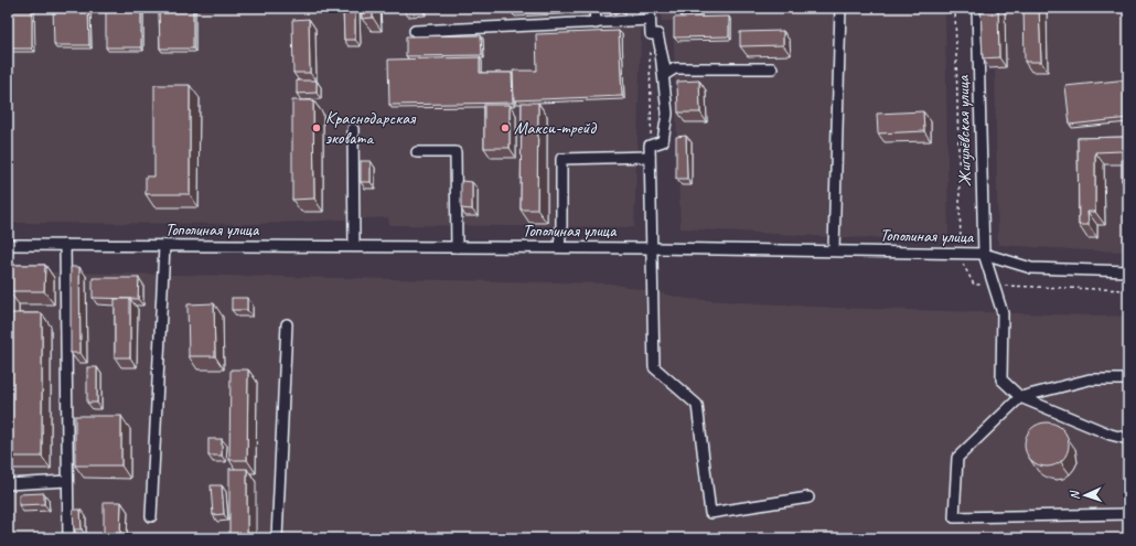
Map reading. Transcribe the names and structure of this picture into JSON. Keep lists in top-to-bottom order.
{
  "streets": {
    "street": ["Жигулёвская улица", "Тополиная улица"]
  },
  "crossings": [
    ["Жигулёвская улица", "Тополиная улица"]
  ],
  "places": ["Краснодарская эковата", "Макси-трейд"],
  "north": "left"
}
